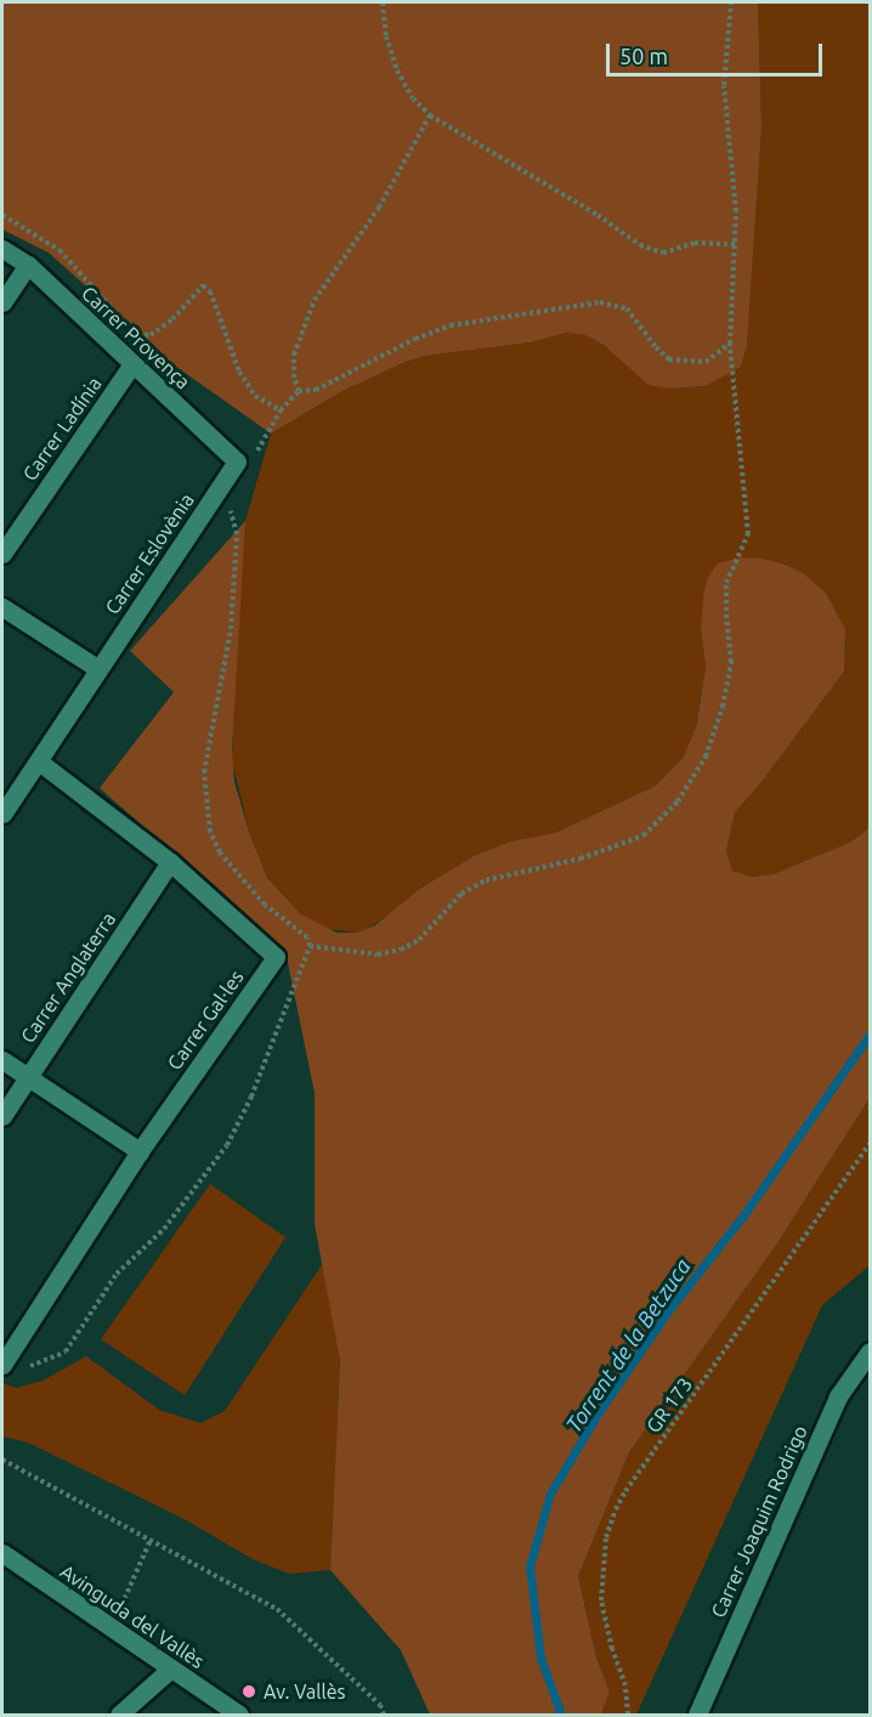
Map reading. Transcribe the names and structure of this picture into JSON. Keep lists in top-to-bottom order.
{
  "streets": {
    "street": [
      "Carrer Provença",
      "Carrer Ladínia",
      "Carrer Eslovènia",
      "Carrer Anglaterra",
      "Carrer Gal·les",
      "Carrer Joaquim Rodrigo",
      "Avinguda del Vallès"
    ],
    "path": ["GR 173"]
  },
  "crossings": [
    ["Carrer Provença", "Carrer Ladínia"],
    ["Carrer Provença", "Carrer Eslovènia"],
    ["Carrer Eslovènia", "Carrer Gal·les"],
    ["Carrer Anglaterra", "Carrer Gal·les"]
  ],
  "water": ["Torrent de la Betzuca"],
  "places": ["Av. Vallès"],
  "scale_bar": "50 m"
}
